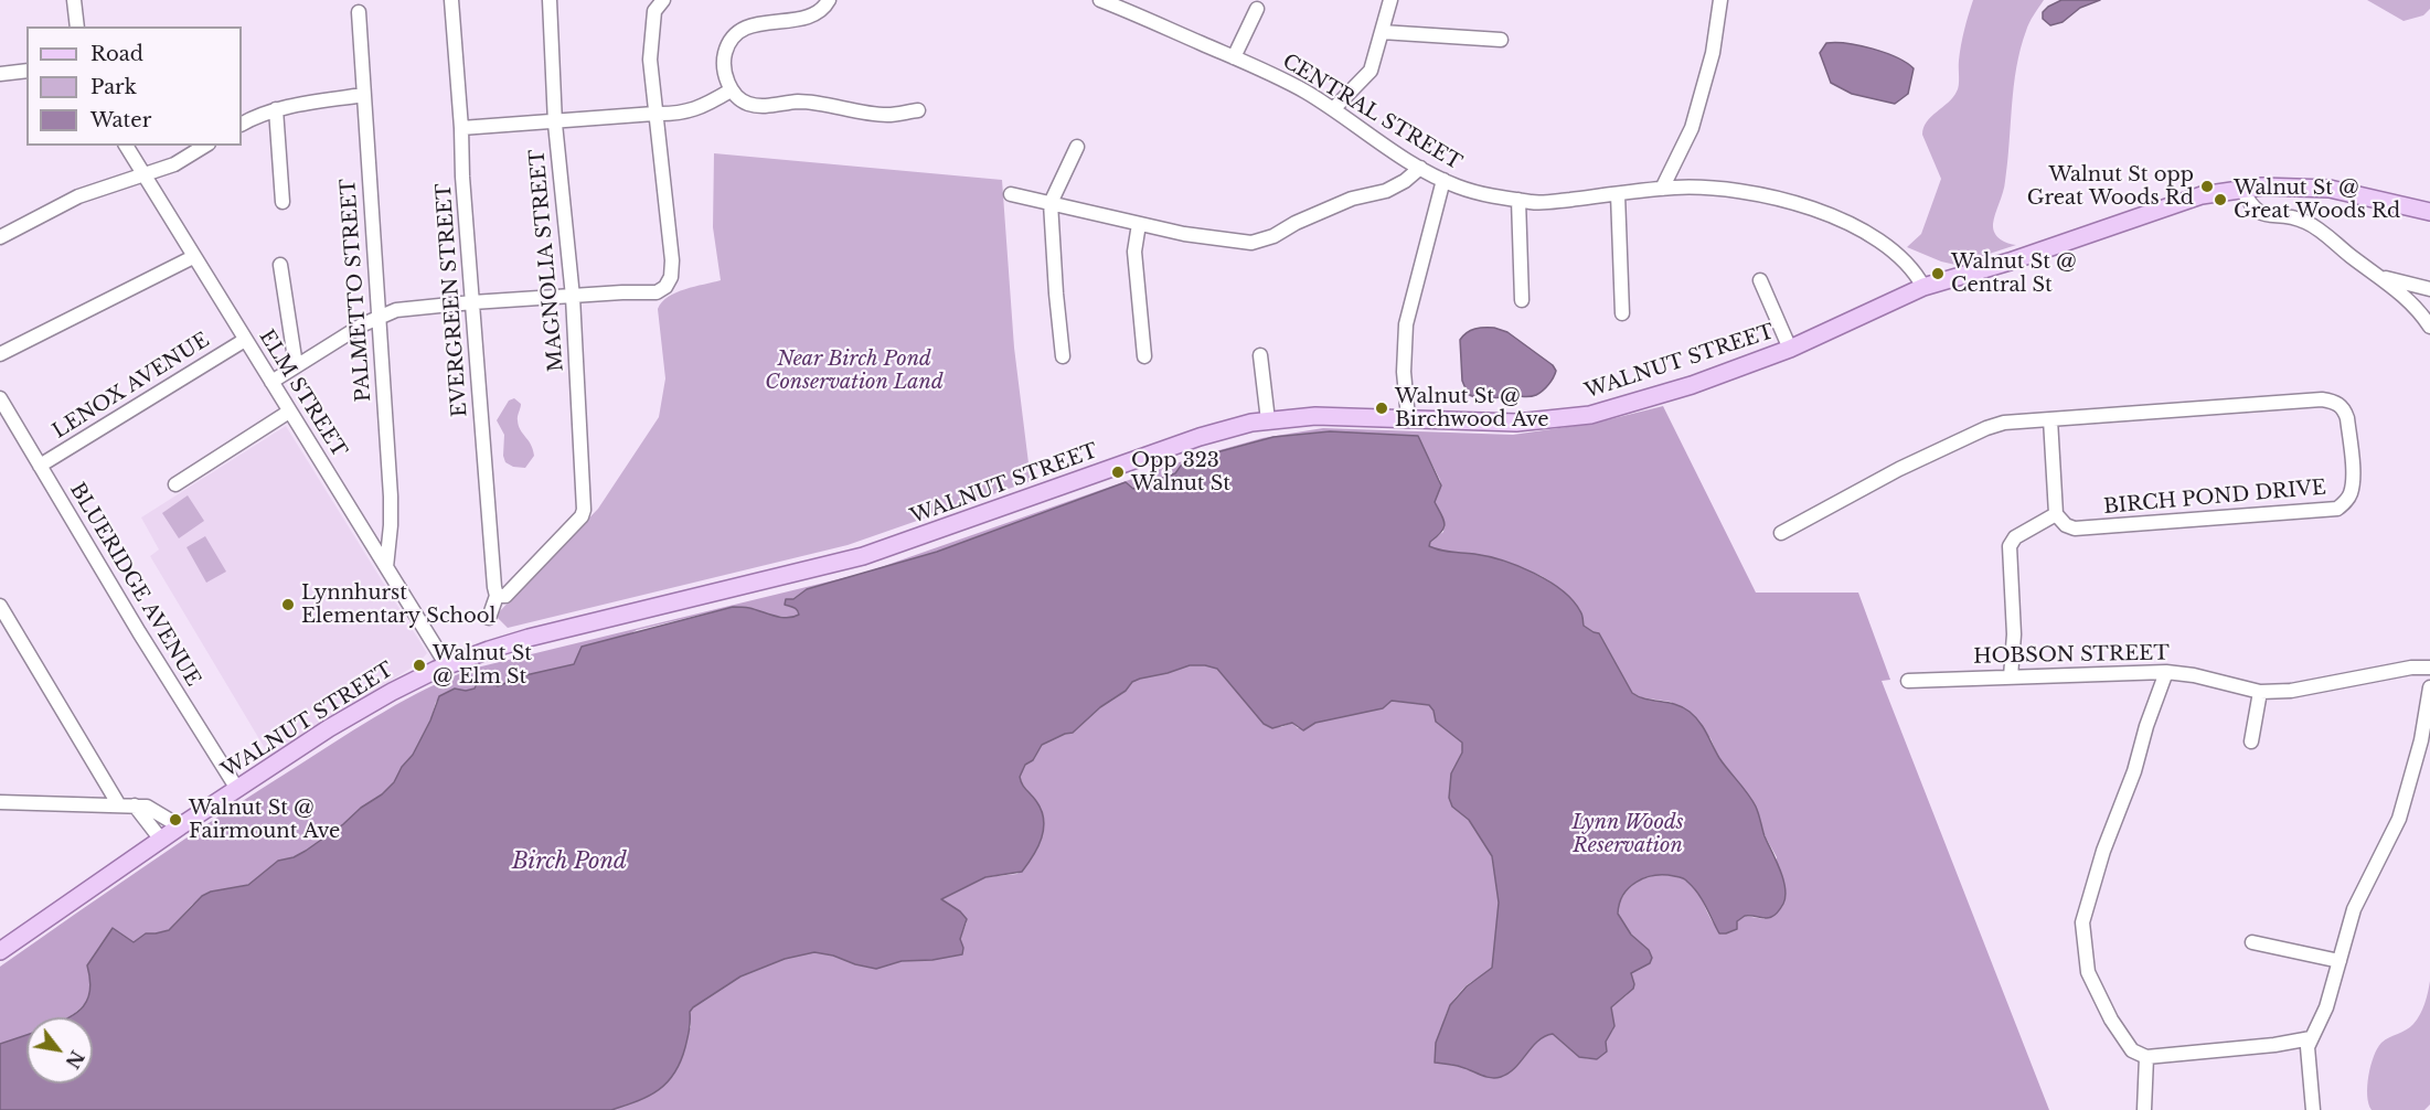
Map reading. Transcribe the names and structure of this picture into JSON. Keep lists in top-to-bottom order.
{
  "streets": {
    "main road": ["WALNUT STREET"],
    "street": [
      "CENTRAL STREET",
      "MAGNOLIA STREET",
      "PALMETTO STREET",
      "EVERGREEN STREET",
      "LENOX AVENUE",
      "ELM STREET",
      "BIRCH POND DRIVE",
      "BLUERIDGE AVENUE",
      "HOBSON STREET"
    ]
  },
  "crossings": [
    ["CENTRAL STREET", "WALNUT STREET"],
    ["MAGNOLIA STREET", "EVERGREEN STREET"],
    ["PALMETTO STREET", "ELM STREET"],
    ["WALNUT STREET", "ELM STREET"],
    ["WALNUT STREET", "BLUERIDGE AVENUE"],
    ["LENOX AVENUE", "ELM STREET"],
    ["LENOX AVENUE", "BLUERIDGE AVENUE"]
  ],
  "water": ["Birch Pond"],
  "parks": ["Near Birch Pond Conservation Land", "Lynn Woods Reservation"],
  "places": [
    "Walnut St opp Great Woods Rd",
    "Walnut St @ Great Woods Rd",
    "Walnut St @ Central St",
    "Walnut St @ Birchwood Ave",
    "Opp 323 Walnut St",
    "Lynnhurst Elementary School",
    "Walnut St @ Elm St",
    "Walnut St @ Fairmount Ave"
  ],
  "legend": ["Road", "Park", "Water"],
  "north": "bottom right"
}
